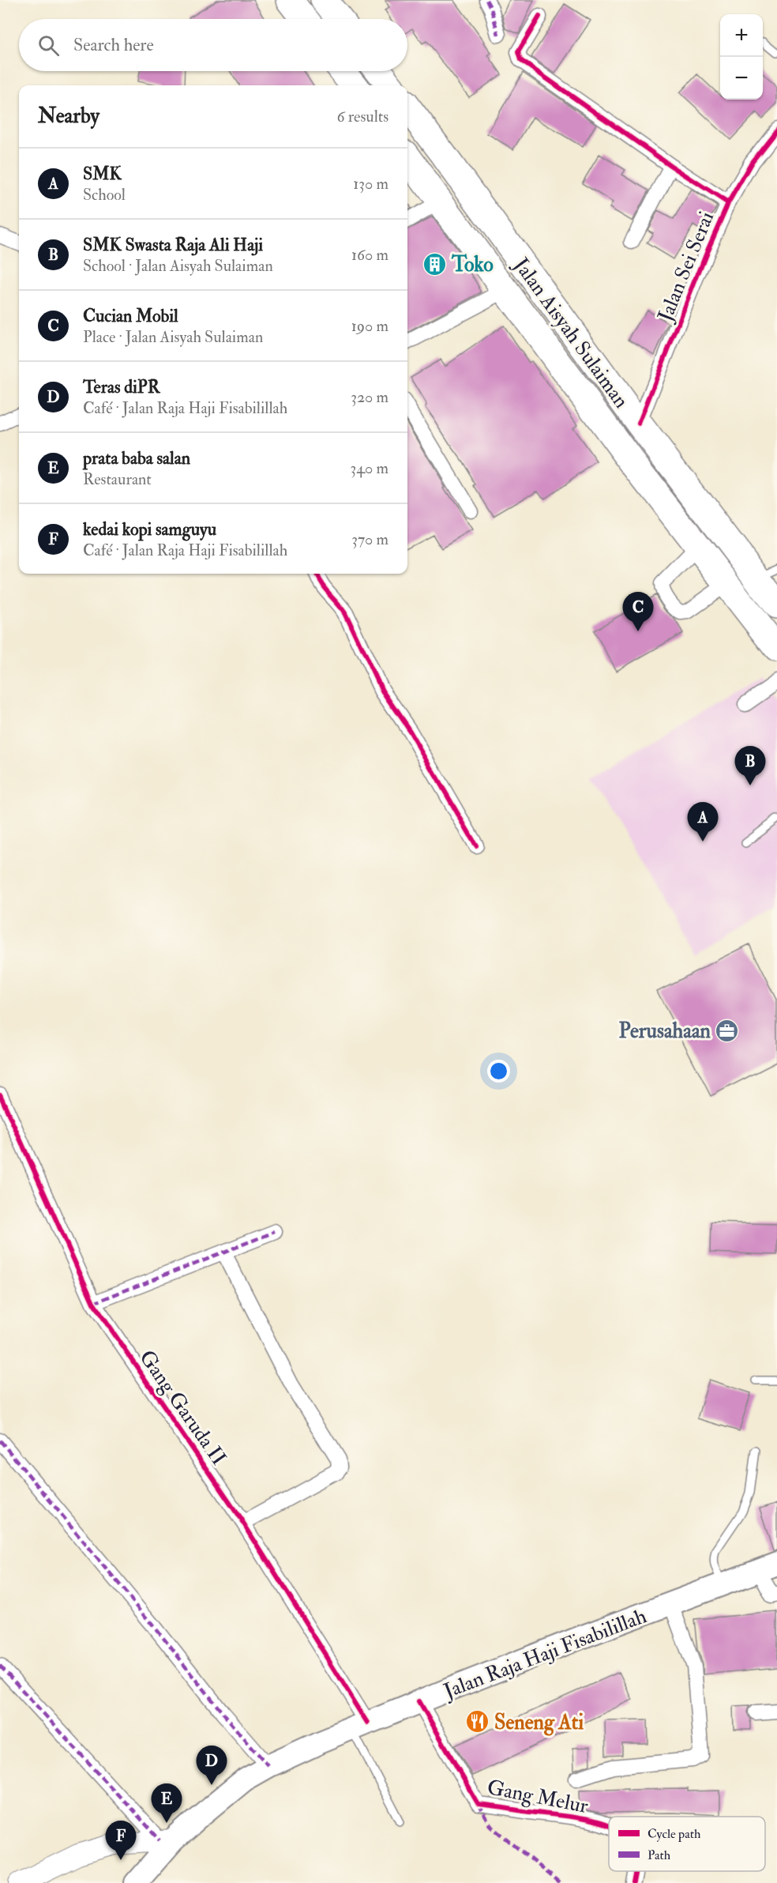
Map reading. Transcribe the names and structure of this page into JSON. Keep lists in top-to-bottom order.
{
  "streets": {
    "highway": ["Jalan Aisyah Sulaiman"],
    "main road": ["Jalan Raja Haji Fisabilillah"],
    "street": ["Jalan Sei Serai", "Gang Garuda II", "Gang Melur"]
  },
  "crossings": [
    ["Jalan Sei Serai", "Jalan Aisyah Sulaiman"],
    ["Gang Garuda II", "Jalan Raja Haji Fisabilillah"],
    ["Jalan Raja Haji Fisabilillah", "Gang Melur"]
  ],
  "places": {
    "building": ["Toko"],
    "office": ["Perusahaan"],
    "restaurant": ["Seneng Ati"]
  },
  "legend": ["Cycle path", "Path"],
  "page": {
    "map_buttons": ["+", "−"],
    "search": "Search here",
    "heading": ["Nearby", "6 results"],
    "list": [
      {
        "mark": "A",
        "name": "SMK",
        "note": "School",
        "value": "130 m"
      },
      {
        "mark": "B",
        "name": "SMK Swasta Raja Ali Haji",
        "note": "School · Jalan Aisyah Sulaiman",
        "value": "160 m"
      },
      {
        "mark": "C",
        "name": "Cucian Mobil",
        "note": "Place · Jalan Aisyah Sulaiman",
        "value": "190 m"
      },
      {
        "mark": "D",
        "name": "Teras diPR",
        "note": "Café · Jalan Raja Haji Fisabilillah",
        "value": "320 m"
      },
      {
        "mark": "E",
        "name": "prata baba salan",
        "note": "Restaurant",
        "value": "340 m"
      },
      {
        "mark": "F",
        "name": "kedai kopi samguyu",
        "note": "Café · Jalan Raja Haji Fisabilillah",
        "value": "370 m"
      }
    ],
    "pins": [
      "C",
      "B",
      "A",
      "D",
      "E",
      "F"
    ]
  }
}
